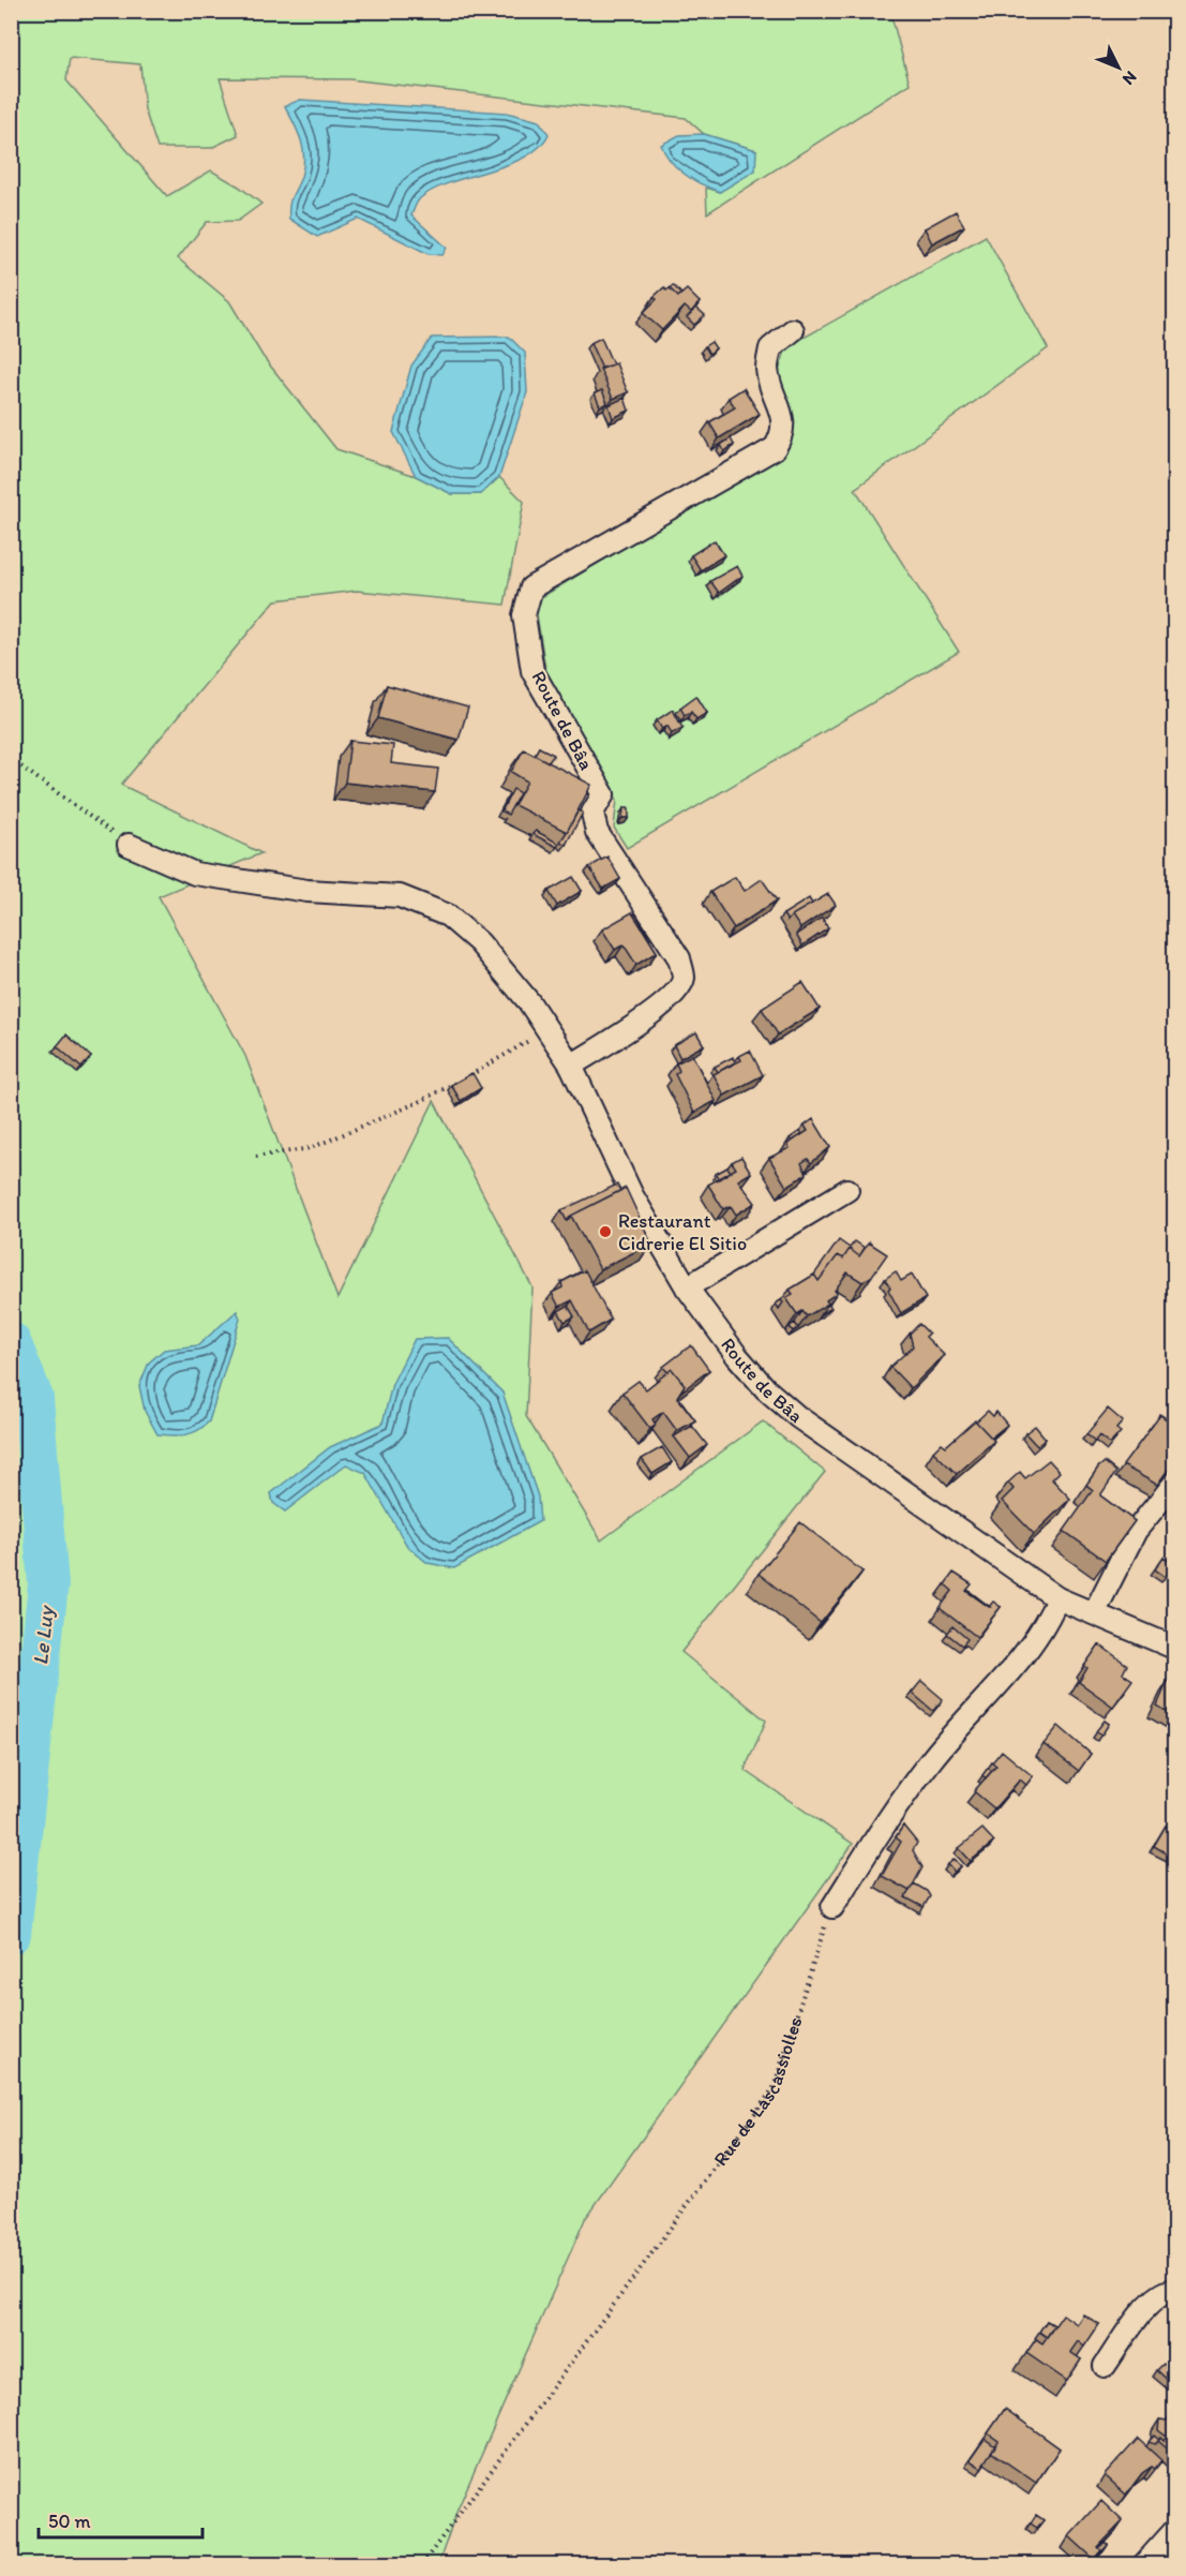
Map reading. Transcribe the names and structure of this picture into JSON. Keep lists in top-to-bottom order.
{
  "streets": {
    "street": ["Route de Bâa"],
    "path": ["Rue de Lascassiolles"]
  },
  "water": ["Le Luy"],
  "places": ["Restaurant Cidrerie El Sitio"],
  "scale_bar": "50 m",
  "north": "bottom right"
}
